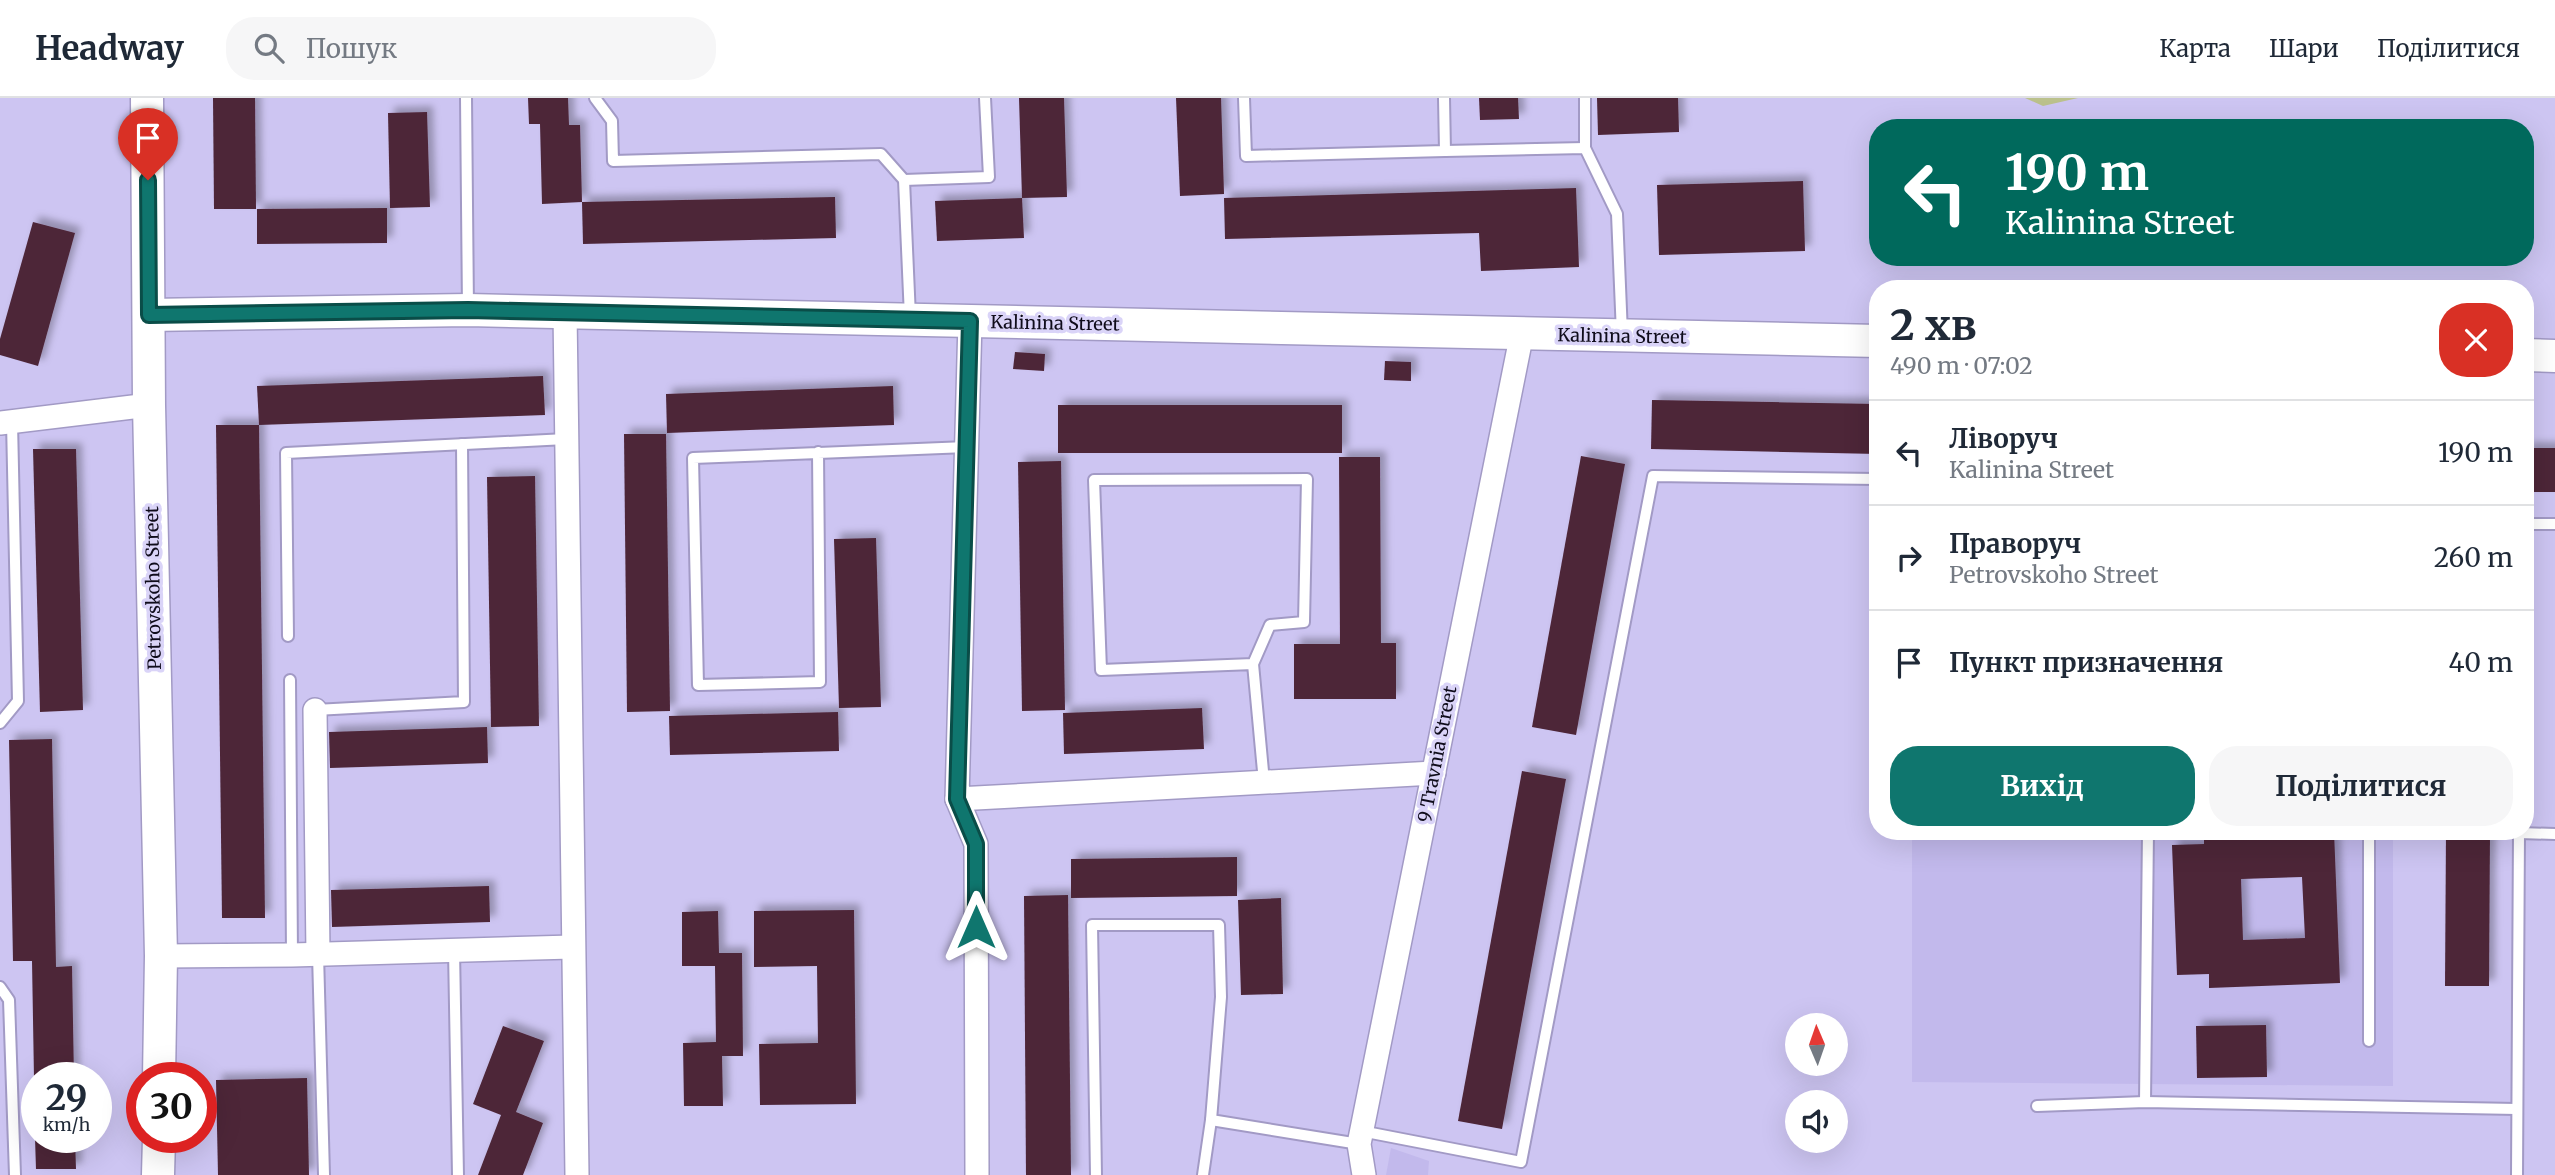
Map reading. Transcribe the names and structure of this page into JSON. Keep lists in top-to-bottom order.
{
  "streets": {
    "street": ["Kalinina Street", "Petrovskoho Street", "9 Travnia Street"]
  },
  "crossings": [
    ["Kalinina Street", "Petrovskoho Street"],
    ["Kalinina Street", "9 Travnia Street"]
  ],
  "north": "top",
  "page": {
    "header": "Headway",
    "search": "Пошук",
    "nav": ["Карта", "Шари", "Поділитися"],
    "turn": ["190 m", "Kalinina Street"],
    "heading": ["2 хв", "490 m · 07:02"],
    "list": [
      {
        "name": "Ліворуч",
        "note": "Kalinina Street",
        "value": "190 m"
      },
      {
        "name": "Праворуч",
        "note": "Petrovskoho Street",
        "value": "260 m"
      },
      {
        "name": "Пункт призначення",
        "value": "40 m"
      }
    ],
    "buttons": ["Вихід", "Поділитися"],
    "speed": "29 km/h",
    "limit": "30"
  }
}
